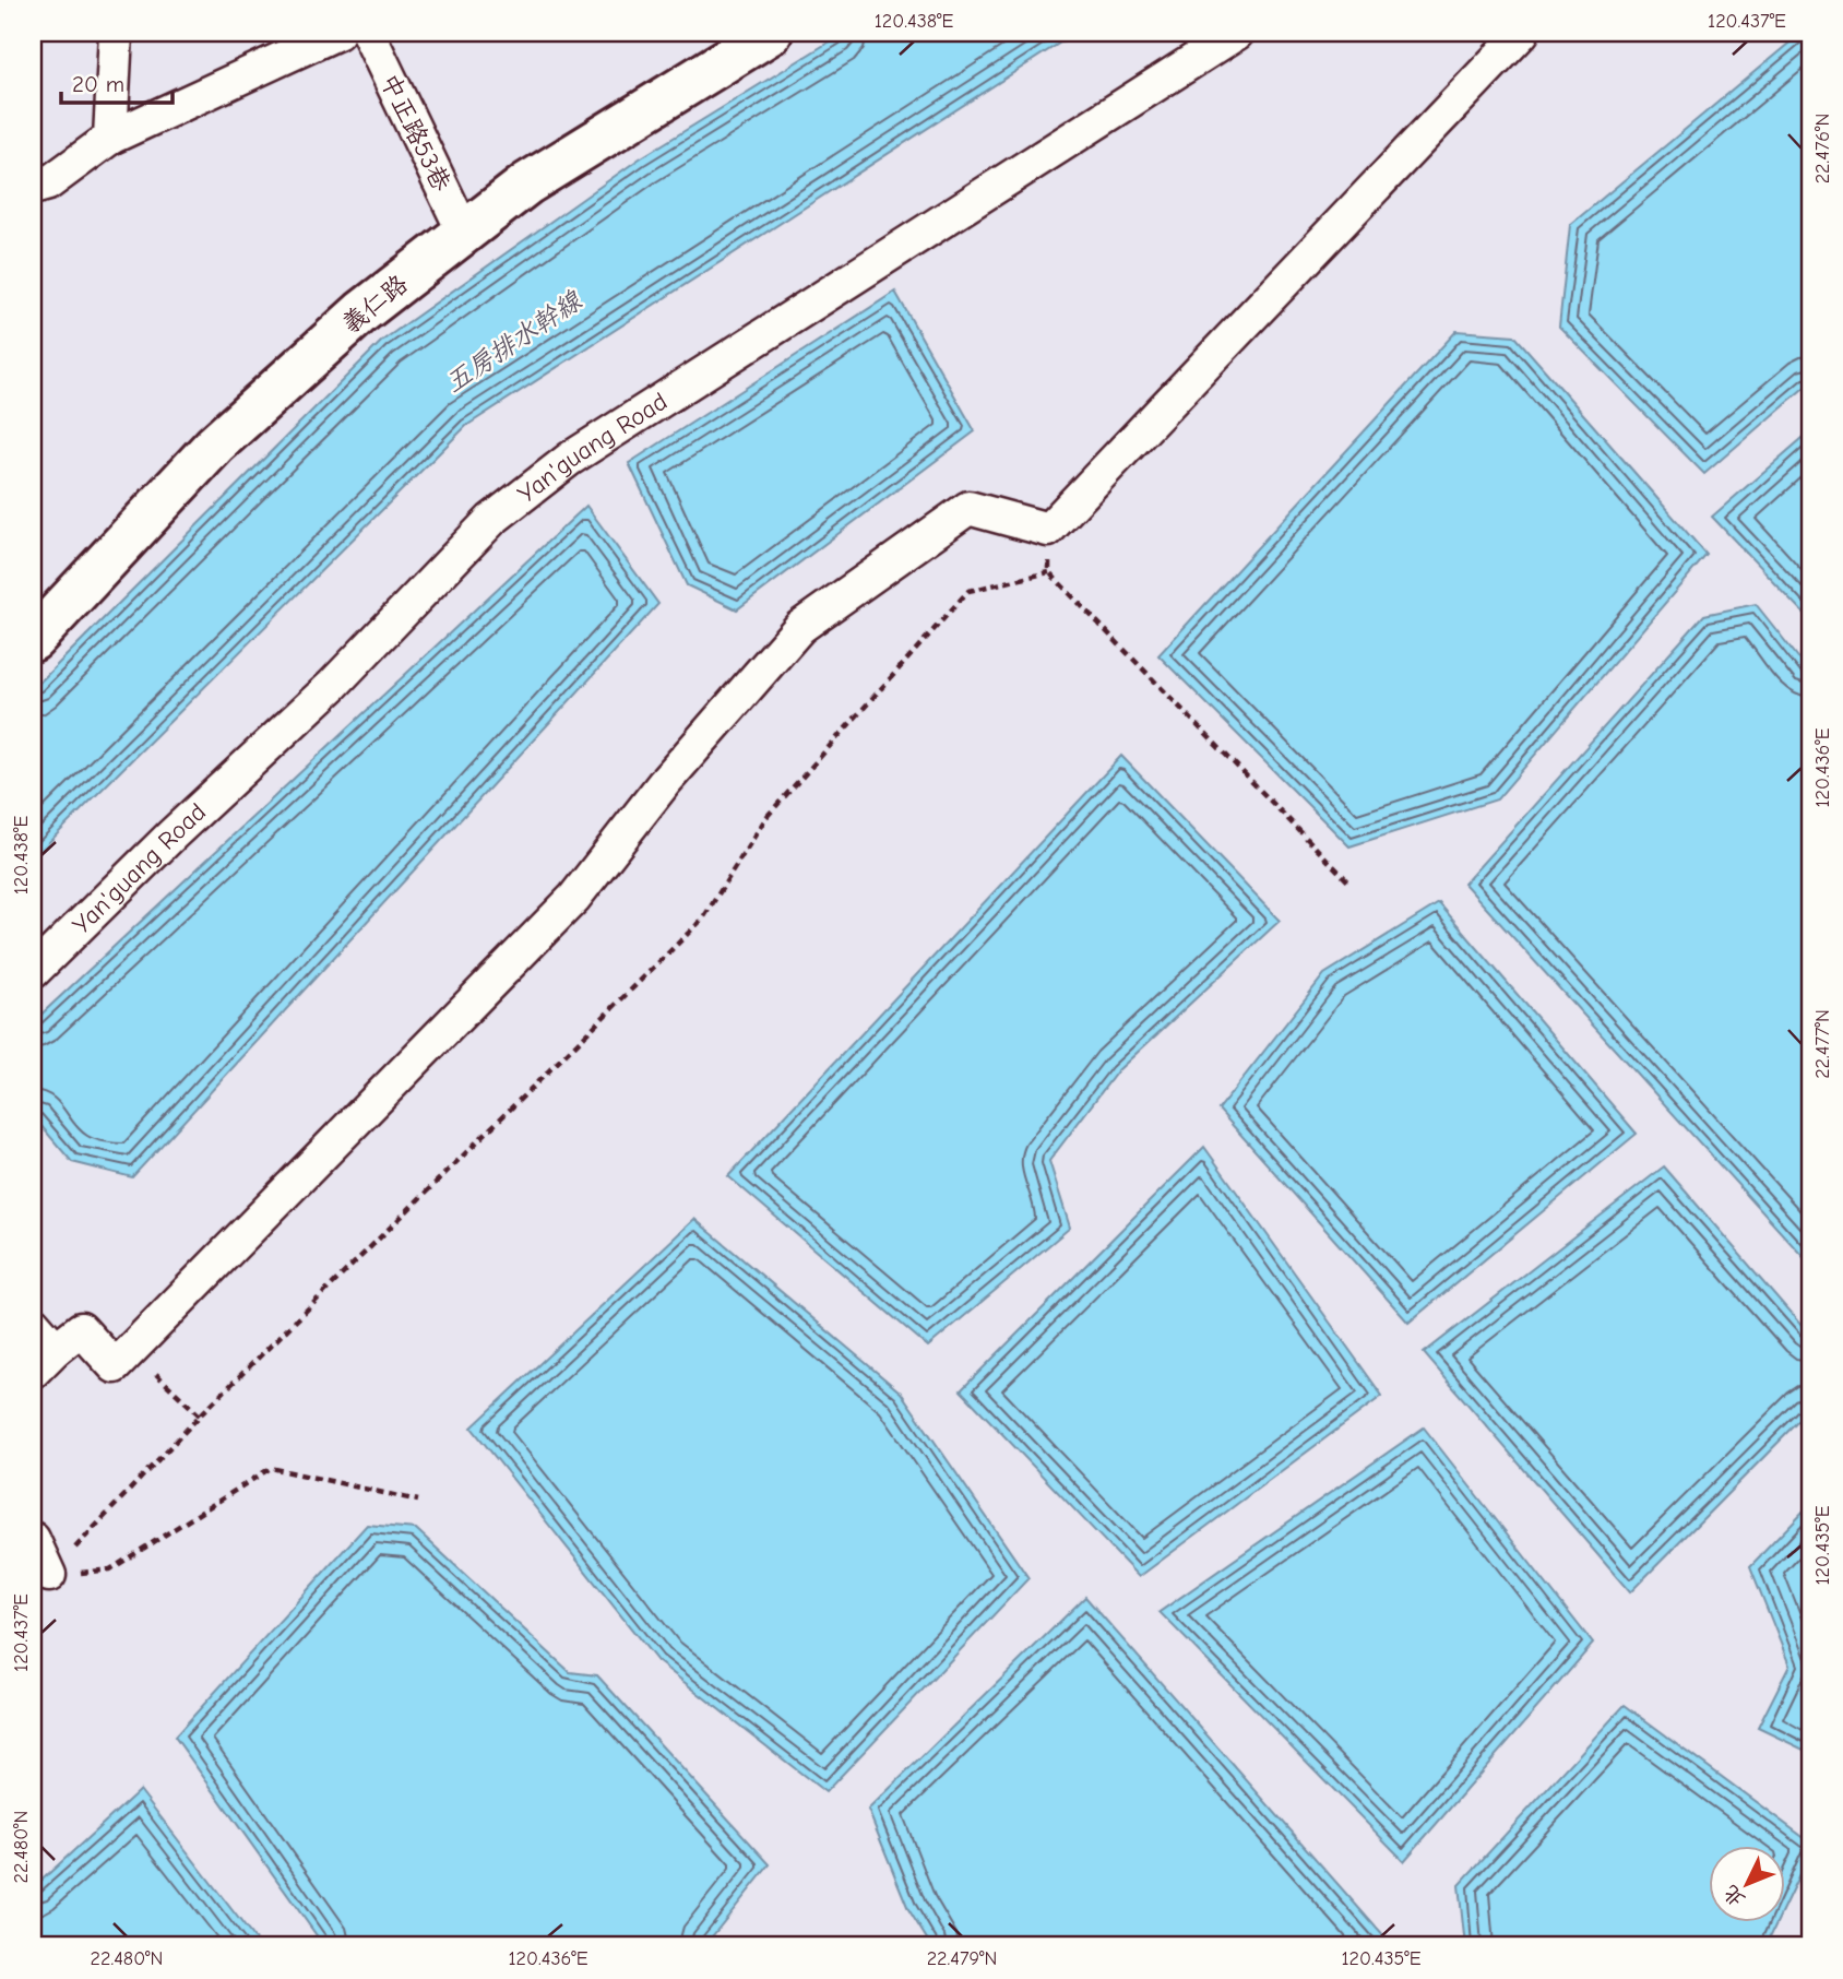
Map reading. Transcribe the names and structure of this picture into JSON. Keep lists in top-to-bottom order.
{
  "streets": {
    "street": ["中正路53巷", "義仁路", "Yan'guang Road"]
  },
  "crossings": [
    ["中正路53巷", "義仁路"]
  ],
  "water": ["五房排水幹線"],
  "scale_bar": "20 m",
  "north": "bottom left",
  "coordinates": [
    "120.438°E",
    "120.437°E",
    "22.476°N",
    "120.436°E",
    "22.477°N",
    "120.435°E",
    "22.480°N",
    "22.479°N"
  ]
}
